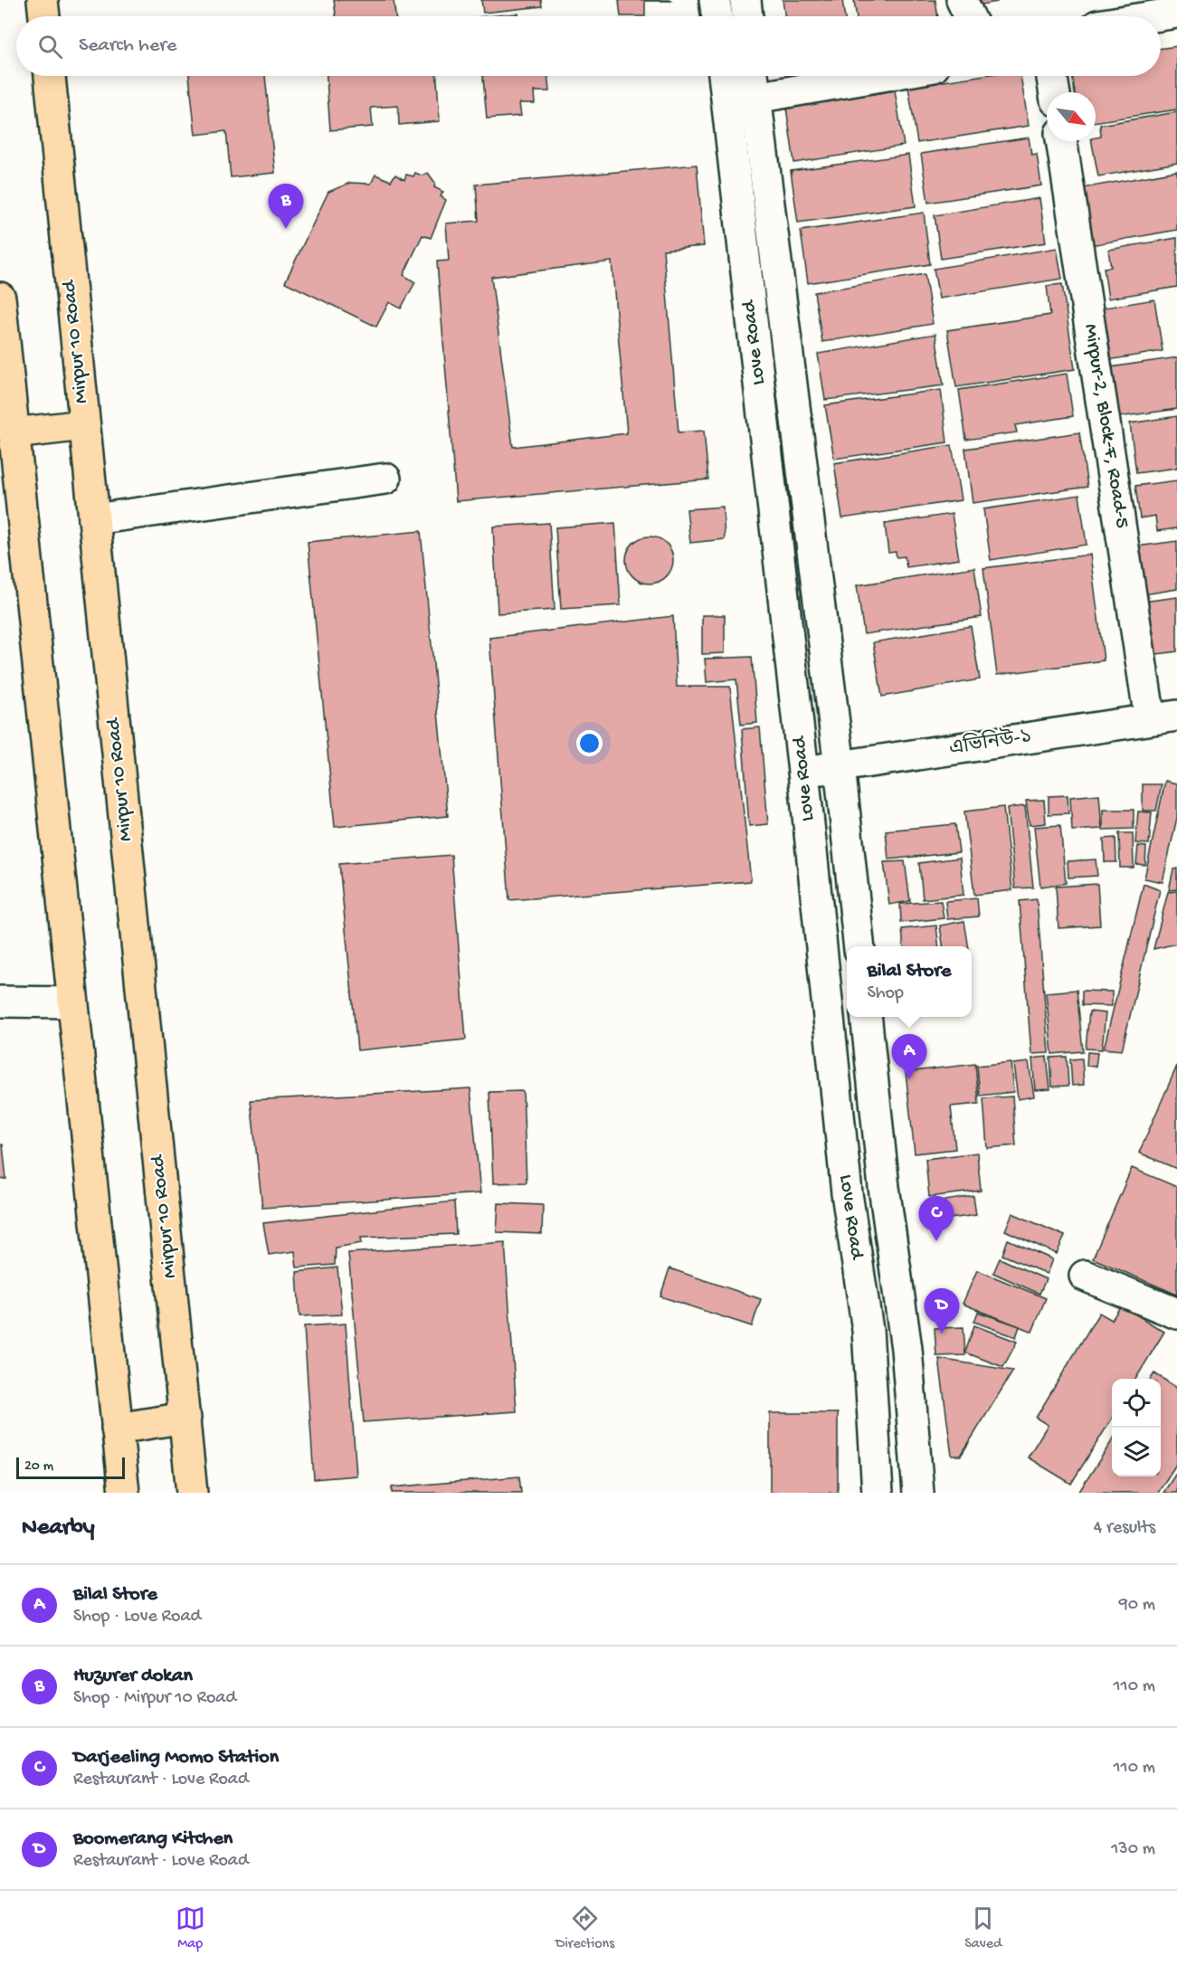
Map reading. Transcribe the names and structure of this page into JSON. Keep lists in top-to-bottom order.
{
  "streets": {
    "main road": ["Mirpur 10 Road"],
    "street": ["Love Road", "Mirpur-2, Block-F, Road-5", "এভিনিউ-১"]
  },
  "crossings": [
    ["Love Road", "এভিনিউ-১"],
    ["Mirpur-2, Block-F, Road-5", "এভিনিউ-১"]
  ],
  "scale_bar": "20 m",
  "north": "bottom right",
  "page": {
    "search": "Search here",
    "pins": [
      "B",
      "A",
      "C",
      "D"
    ],
    "popup": ["Bilal Store", "Shop"],
    "scale": "20 m",
    "heading": ["Nearby", "4 results"],
    "list": [
      {
        "mark": "A",
        "name": "Bilal Store",
        "note": "Shop · Love Road",
        "value": "90 m"
      },
      {
        "mark": "B",
        "name": "Huzurer dokan",
        "note": "Shop · Mirpur 10 Road",
        "value": "110 m"
      },
      {
        "mark": "C",
        "name": "Darjeeling Momo Station",
        "note": "Restaurant · Love Road",
        "value": "110 m"
      },
      {
        "mark": "D",
        "name": "Boomerang Kitchen",
        "note": "Restaurant · Love Road",
        "value": "130 m"
      }
    ],
    "nav": ["Map", "Directions", "Saved"]
  }
}
